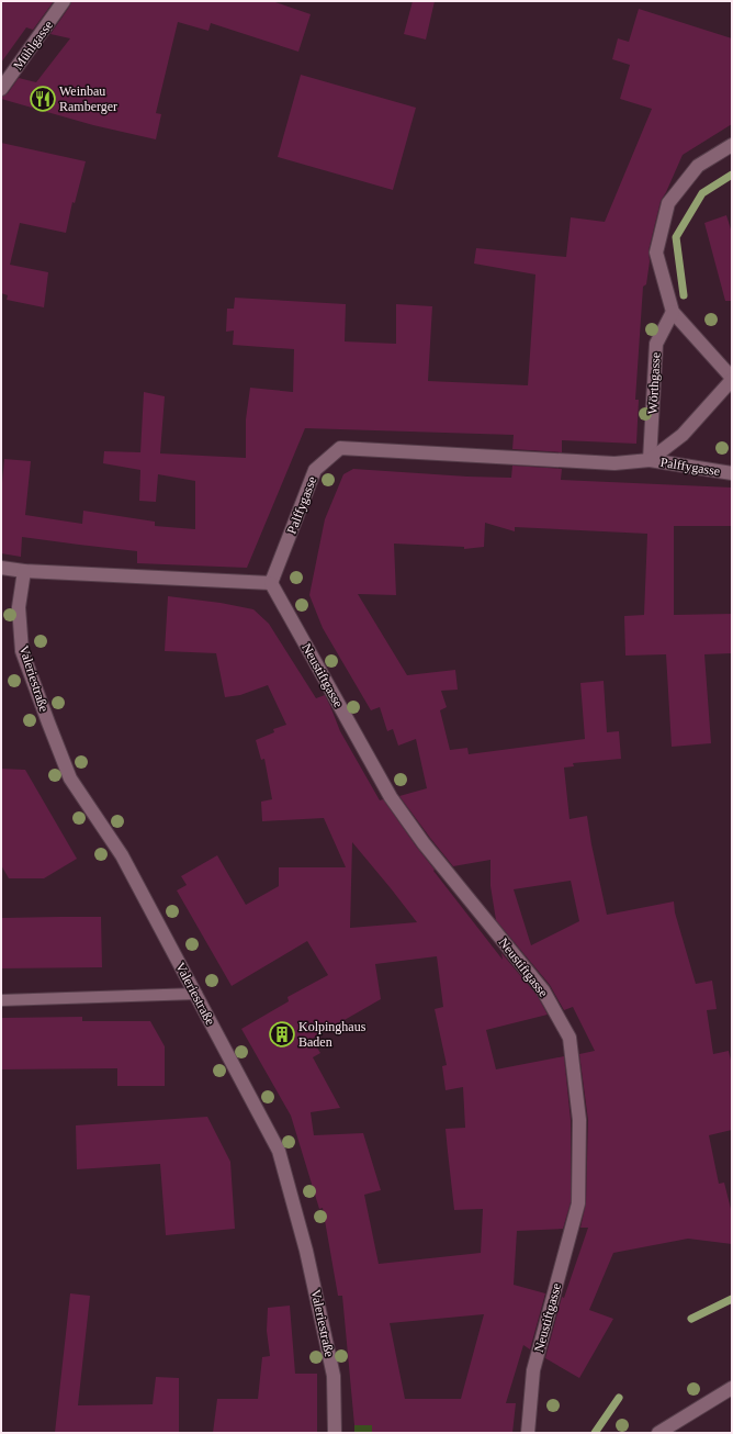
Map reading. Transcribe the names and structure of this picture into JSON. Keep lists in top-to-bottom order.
{
  "streets": {
    "street": [
      "Mühlgasse",
      "Wörthgasse",
      "Palffygasse",
      "Neustiftgasse",
      "Valeriestraße"
    ]
  },
  "crossings": [
    ["Wörthgasse", "Palffygasse"],
    ["Palffygasse", "Neustiftgasse"]
  ],
  "places": {
    "restaurant": ["Weinbau Ramberger"],
    "building": ["Kolpinghaus Baden"]
  }
}
